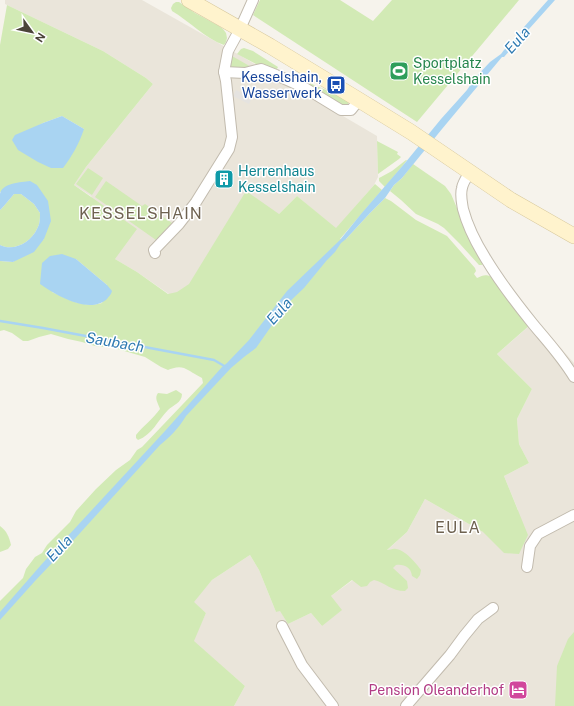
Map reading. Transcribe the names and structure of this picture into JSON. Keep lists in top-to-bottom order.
{
  "districts": ["KESSELSHAIN", "EULA"],
  "water": ["Eula", "Saubach"],
  "places": {
    "sports": ["Sportplatz Kesselshain"],
    "bus stop": ["Kesselshain, Wasserwerk"],
    "building": ["Herrenhaus Kesselshain"],
    "hotel": ["Pension Oleanderhof"]
  },
  "north": "bottom right"
}
